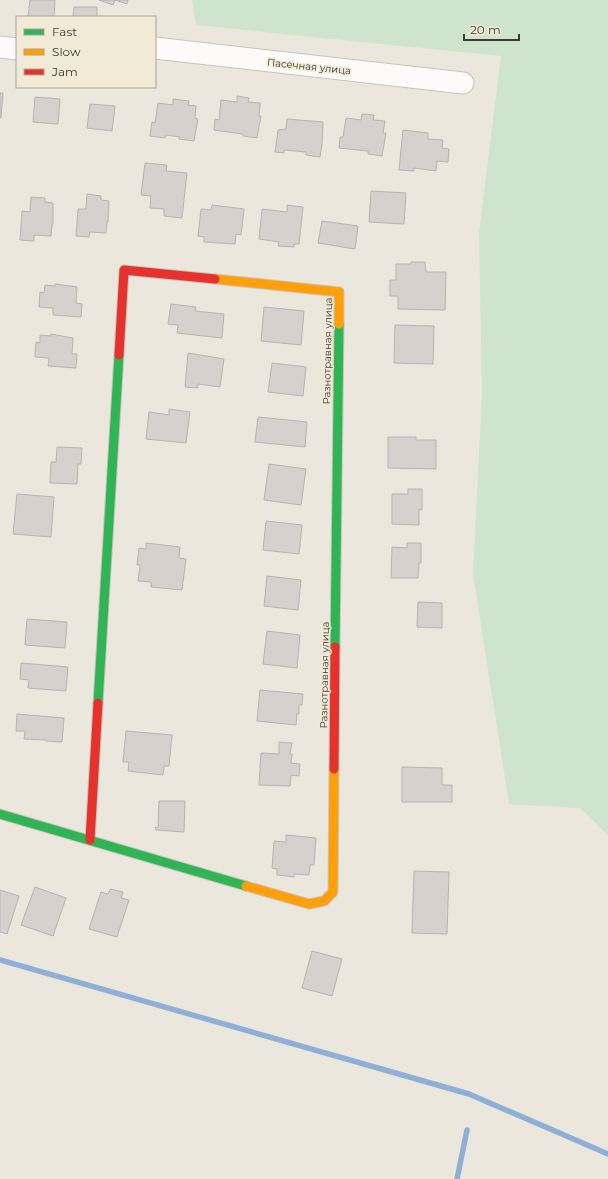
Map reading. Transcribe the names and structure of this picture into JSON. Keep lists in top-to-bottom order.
{
  "streets": {
    "street": ["Пасечная улица", "Разнотравная улица"]
  },
  "legend": ["Fast", "Slow", "Jam"],
  "scale_bar": "20 m"
}
